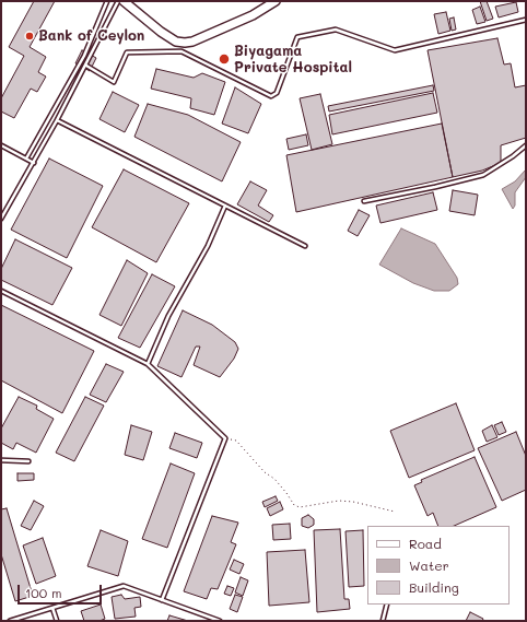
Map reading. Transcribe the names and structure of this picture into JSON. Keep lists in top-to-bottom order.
{
  "places": ["Bank of Ceylon", "Biyagama Private Hospital"],
  "legend": ["Road", "Water", "Building"],
  "scale_bar": "100 m"
}
